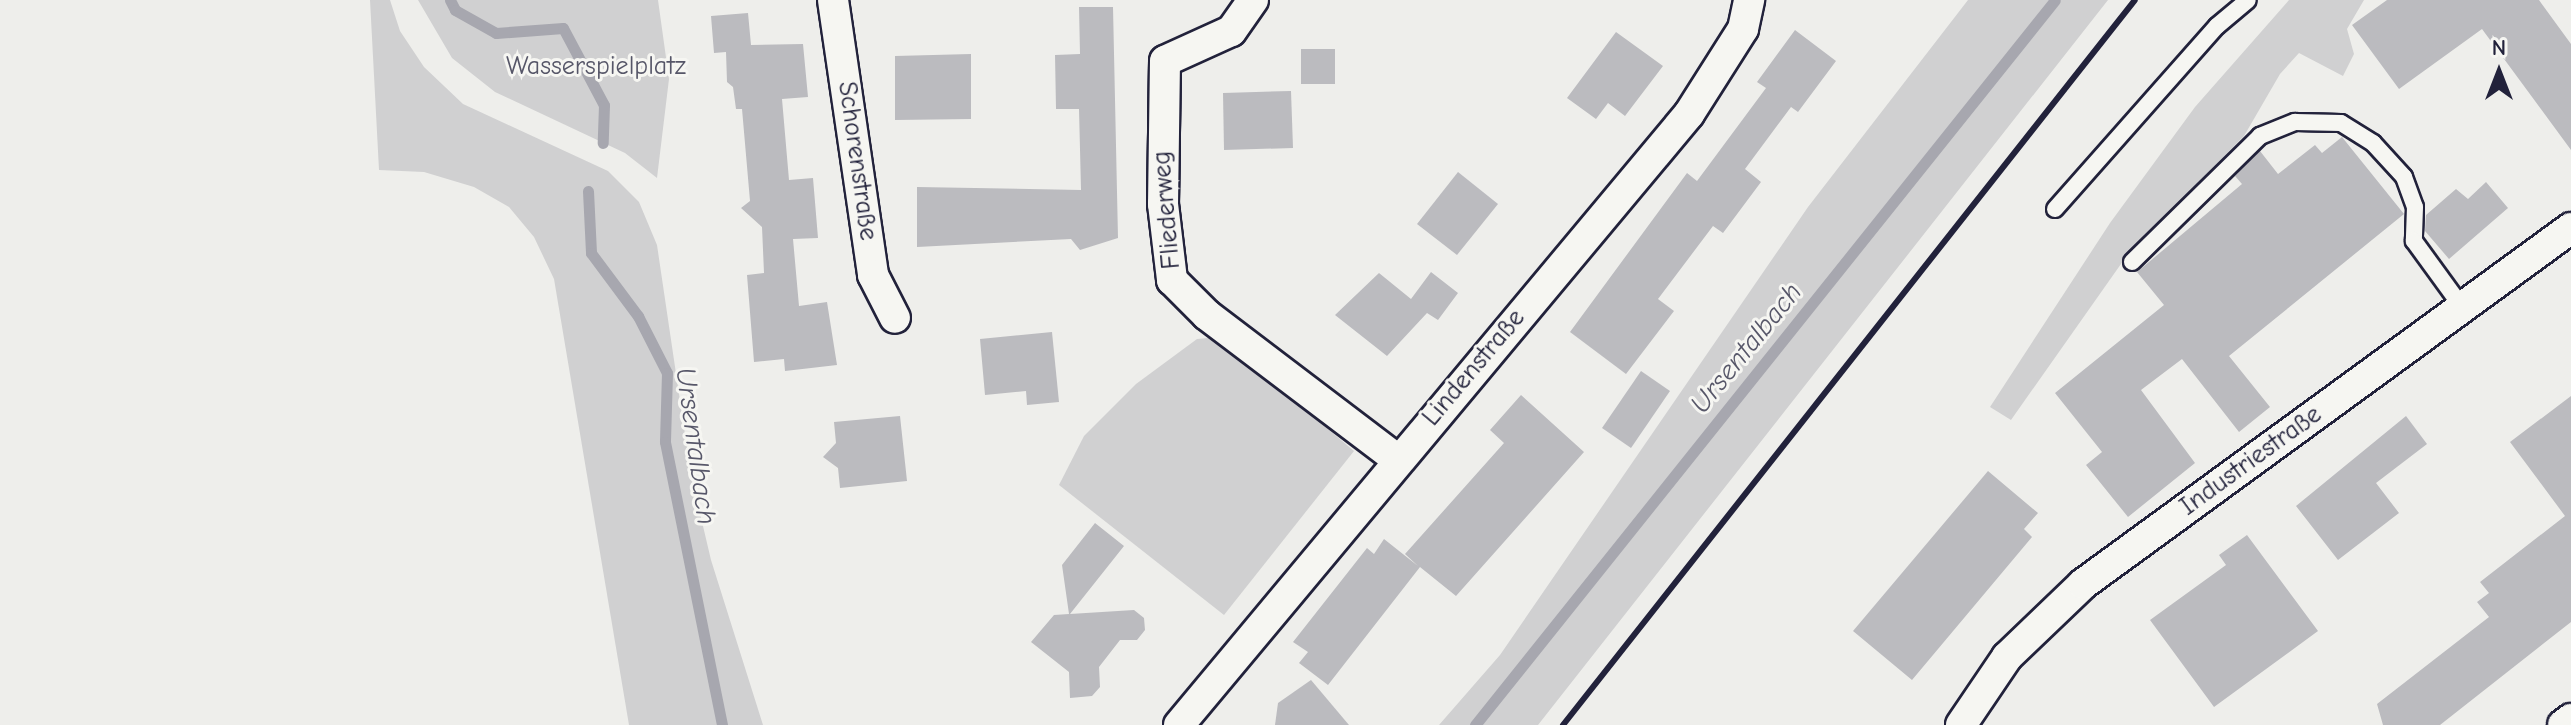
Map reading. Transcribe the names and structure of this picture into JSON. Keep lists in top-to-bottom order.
{
  "streets": {
    "street": [
      "Schorenstraße",
      "Fliederweg",
      "Lindenstraße",
      "Industriestraße"
    ]
  },
  "crossings": [
    ["Fliederweg", "Lindenstraße"]
  ],
  "water": ["Ursentalbach"],
  "parks": ["Wasserspielplatz"],
  "north": "top"
}
